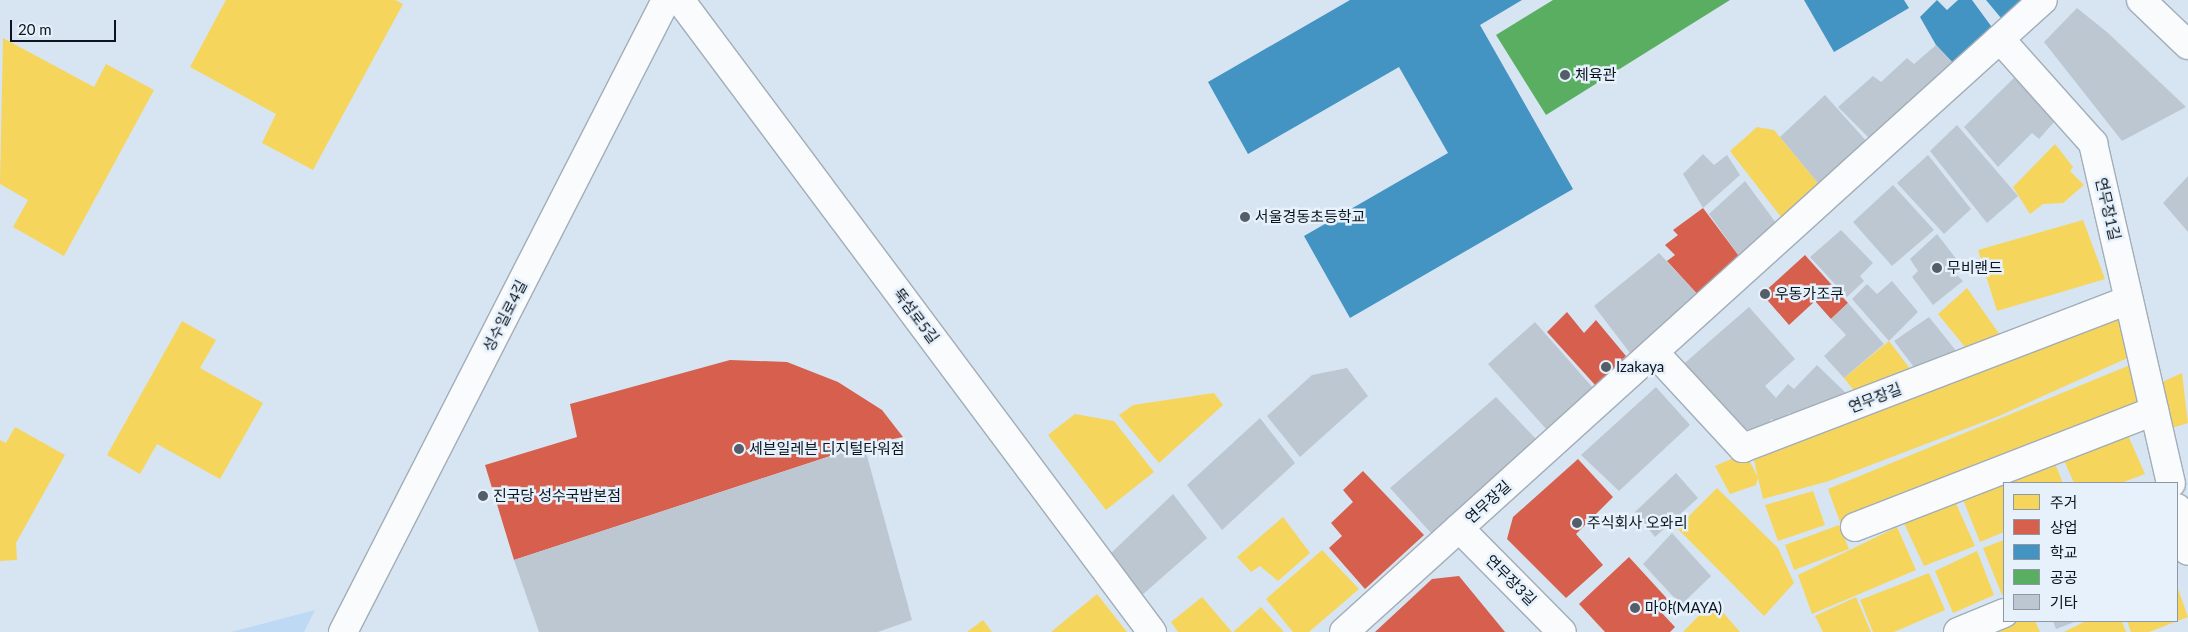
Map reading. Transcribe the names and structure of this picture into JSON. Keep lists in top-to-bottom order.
{
  "streets": {
    "street": [
      "연무장1길",
      "성수일로4길",
      "뚝섬로5길",
      "연무장길",
      "연무장3길"
    ]
  },
  "crossings": [
    ["연무장1길", "연무장길"],
    ["연무장길", "연무장3길"]
  ],
  "places": [
    "체육관",
    "서울경동초등학교",
    "무비랜드",
    "우동가조쿠",
    "Izakaya",
    "세븐일레븐 디지털타워점",
    "진국당 성수국밥본점",
    "주식회사 오와리",
    "마야(MAYA)"
  ],
  "legend": [
    "주거",
    "상업",
    "학교",
    "공공",
    "기타"
  ],
  "scale_bar": "20 m"
}
